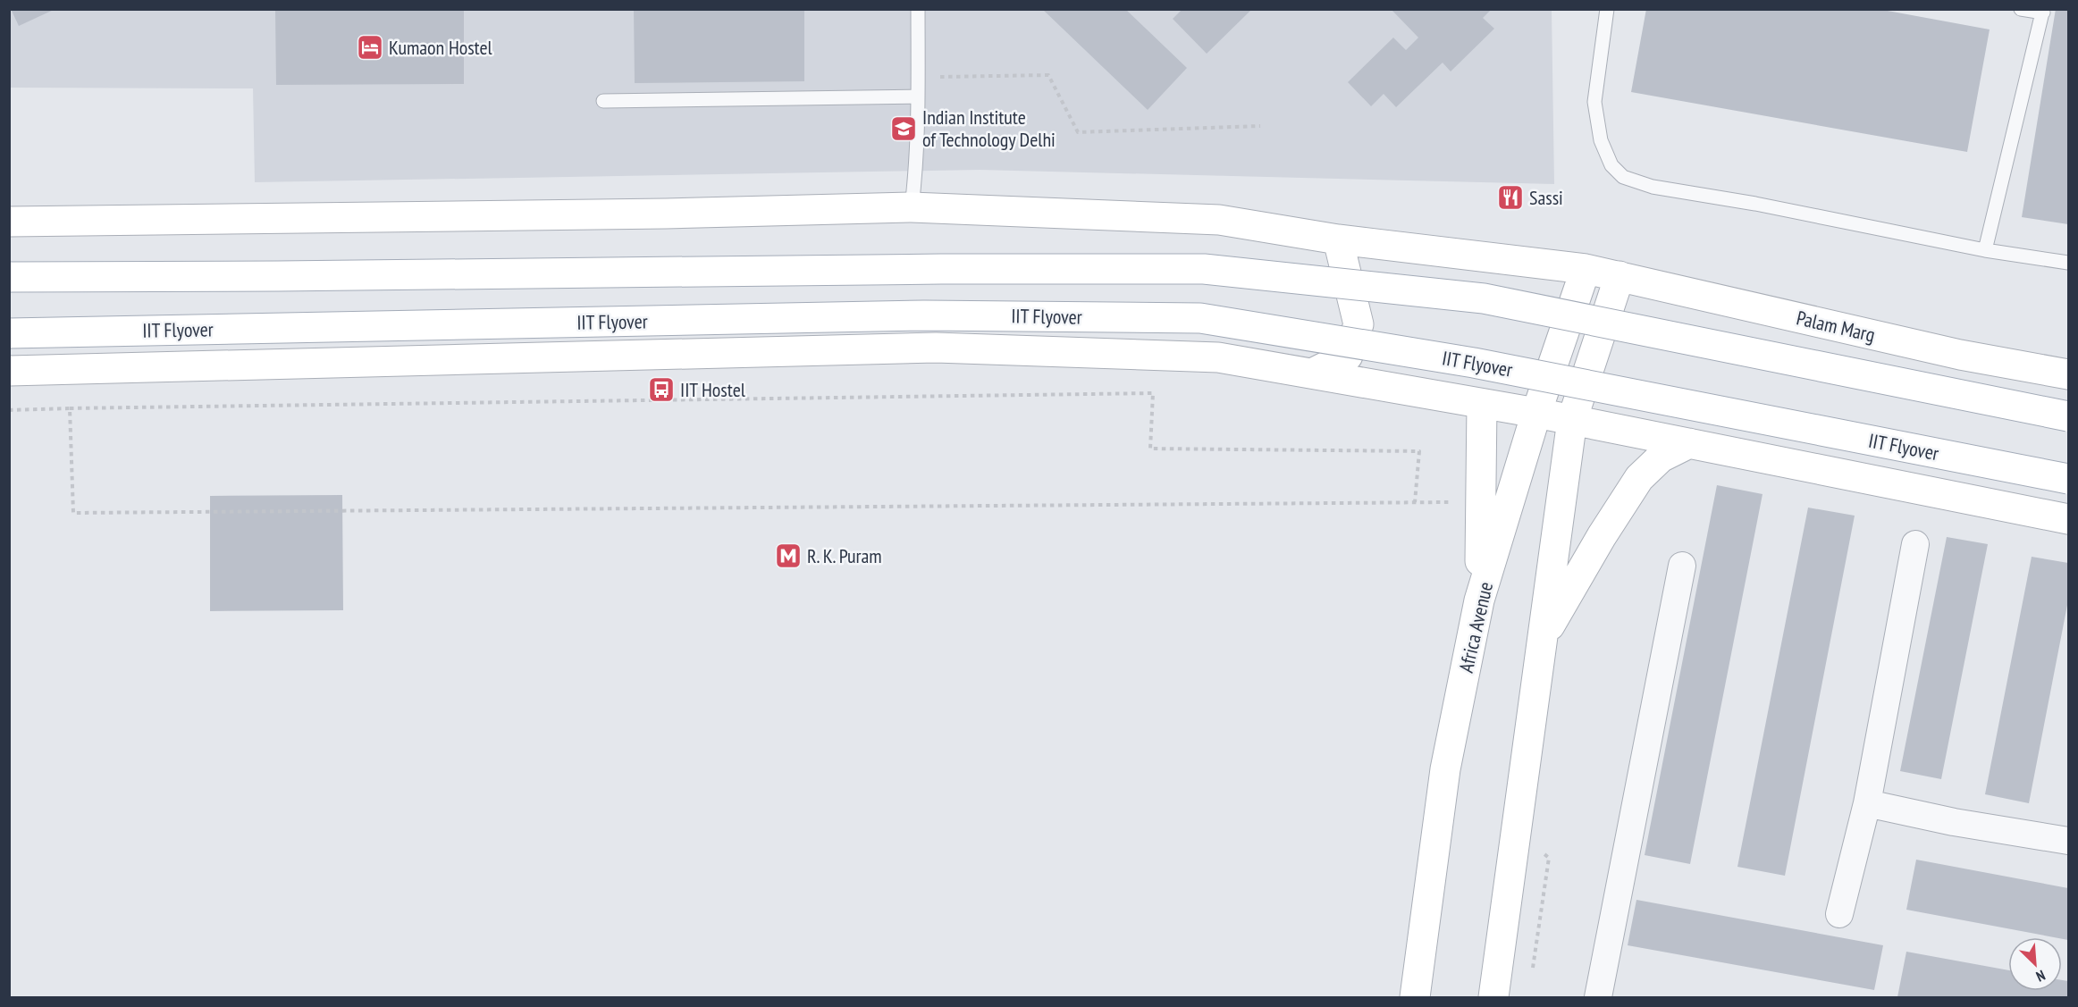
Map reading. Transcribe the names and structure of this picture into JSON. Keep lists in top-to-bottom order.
{
  "streets": {
    "main road": ["IIT Flyover", "Palam Marg", "Africa Avenue"]
  },
  "crossings": [
    ["Palam Marg", "Africa Avenue"]
  ],
  "places": {
    "hotel": ["Kumaon Hostel"],
    "school or university": ["Indian Institute of Technology Delhi"],
    "restaurant": ["Sassi"],
    "bus stop": ["IIT Hostel"],
    "metro station": ["R. K. Puram"]
  },
  "north": "bottom right"
}
